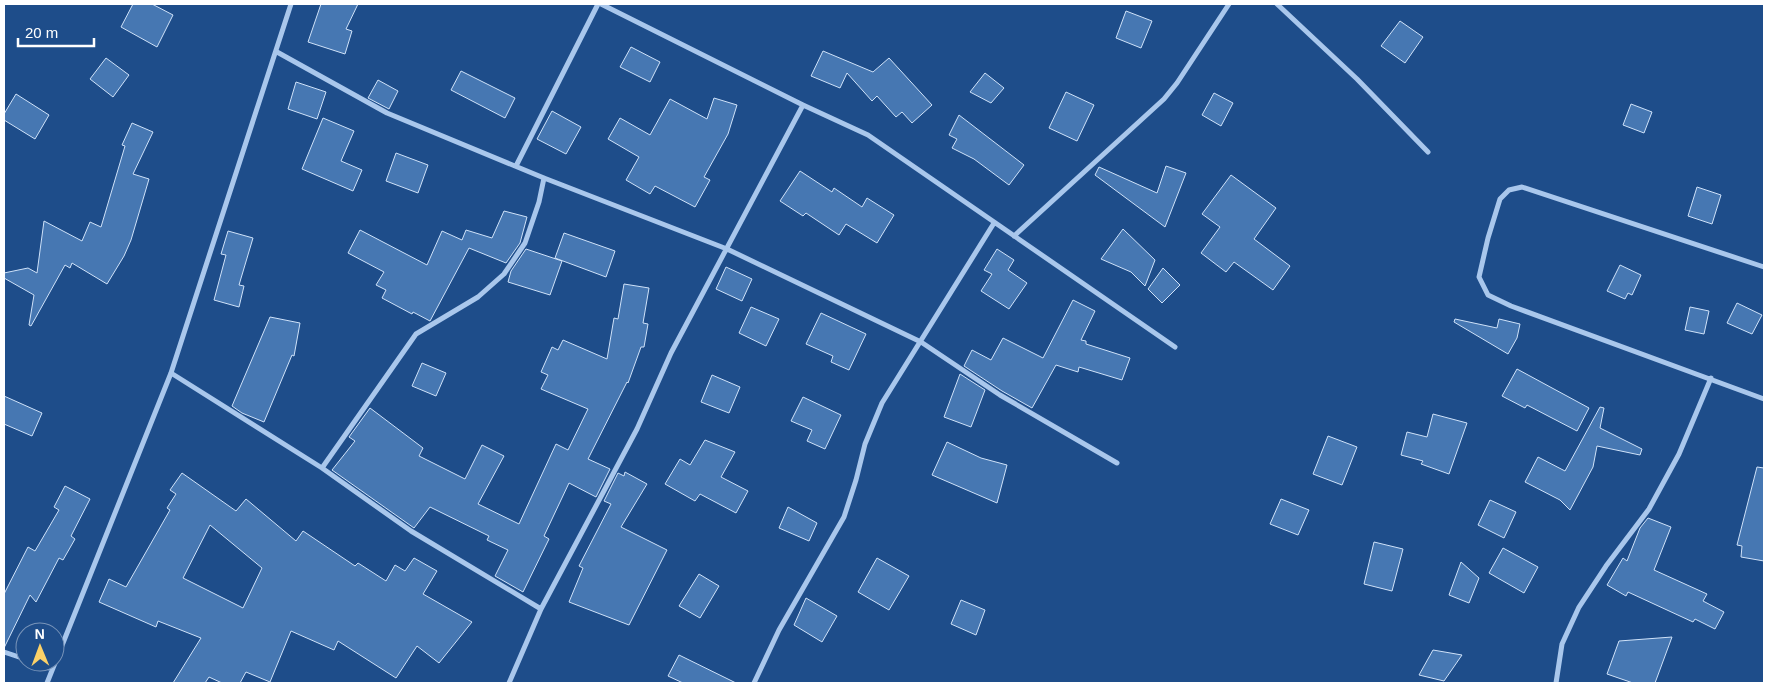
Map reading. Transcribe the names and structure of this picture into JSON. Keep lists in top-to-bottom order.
{
  "scale_bar": "20 m",
  "north": "top"
}
